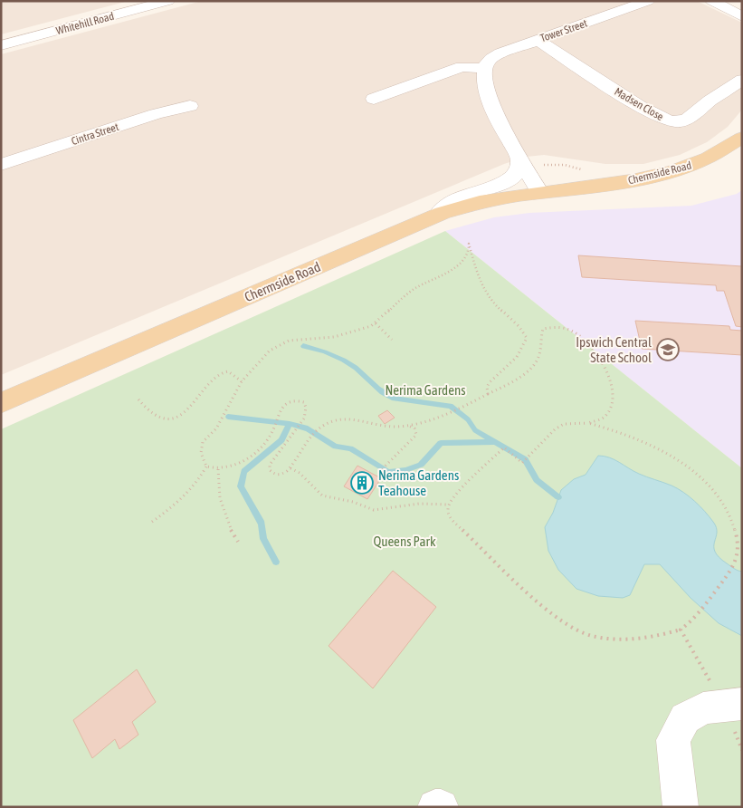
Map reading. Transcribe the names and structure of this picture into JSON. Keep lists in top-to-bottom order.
{
  "streets": {
    "main road": ["Chermside Road"],
    "street": [
      "Whitehill Road",
      "Tower Street",
      "Madsen Close",
      "Cintra Street"
    ]
  },
  "crossings": [
    ["Tower Street", "Madsen Close"]
  ],
  "parks": ["Nerima Gardens", "Queens Park"],
  "places": {
    "school or university": ["Ipswich Central State School"],
    "building": ["Nerima Gardens Teahouse"]
  }
}
